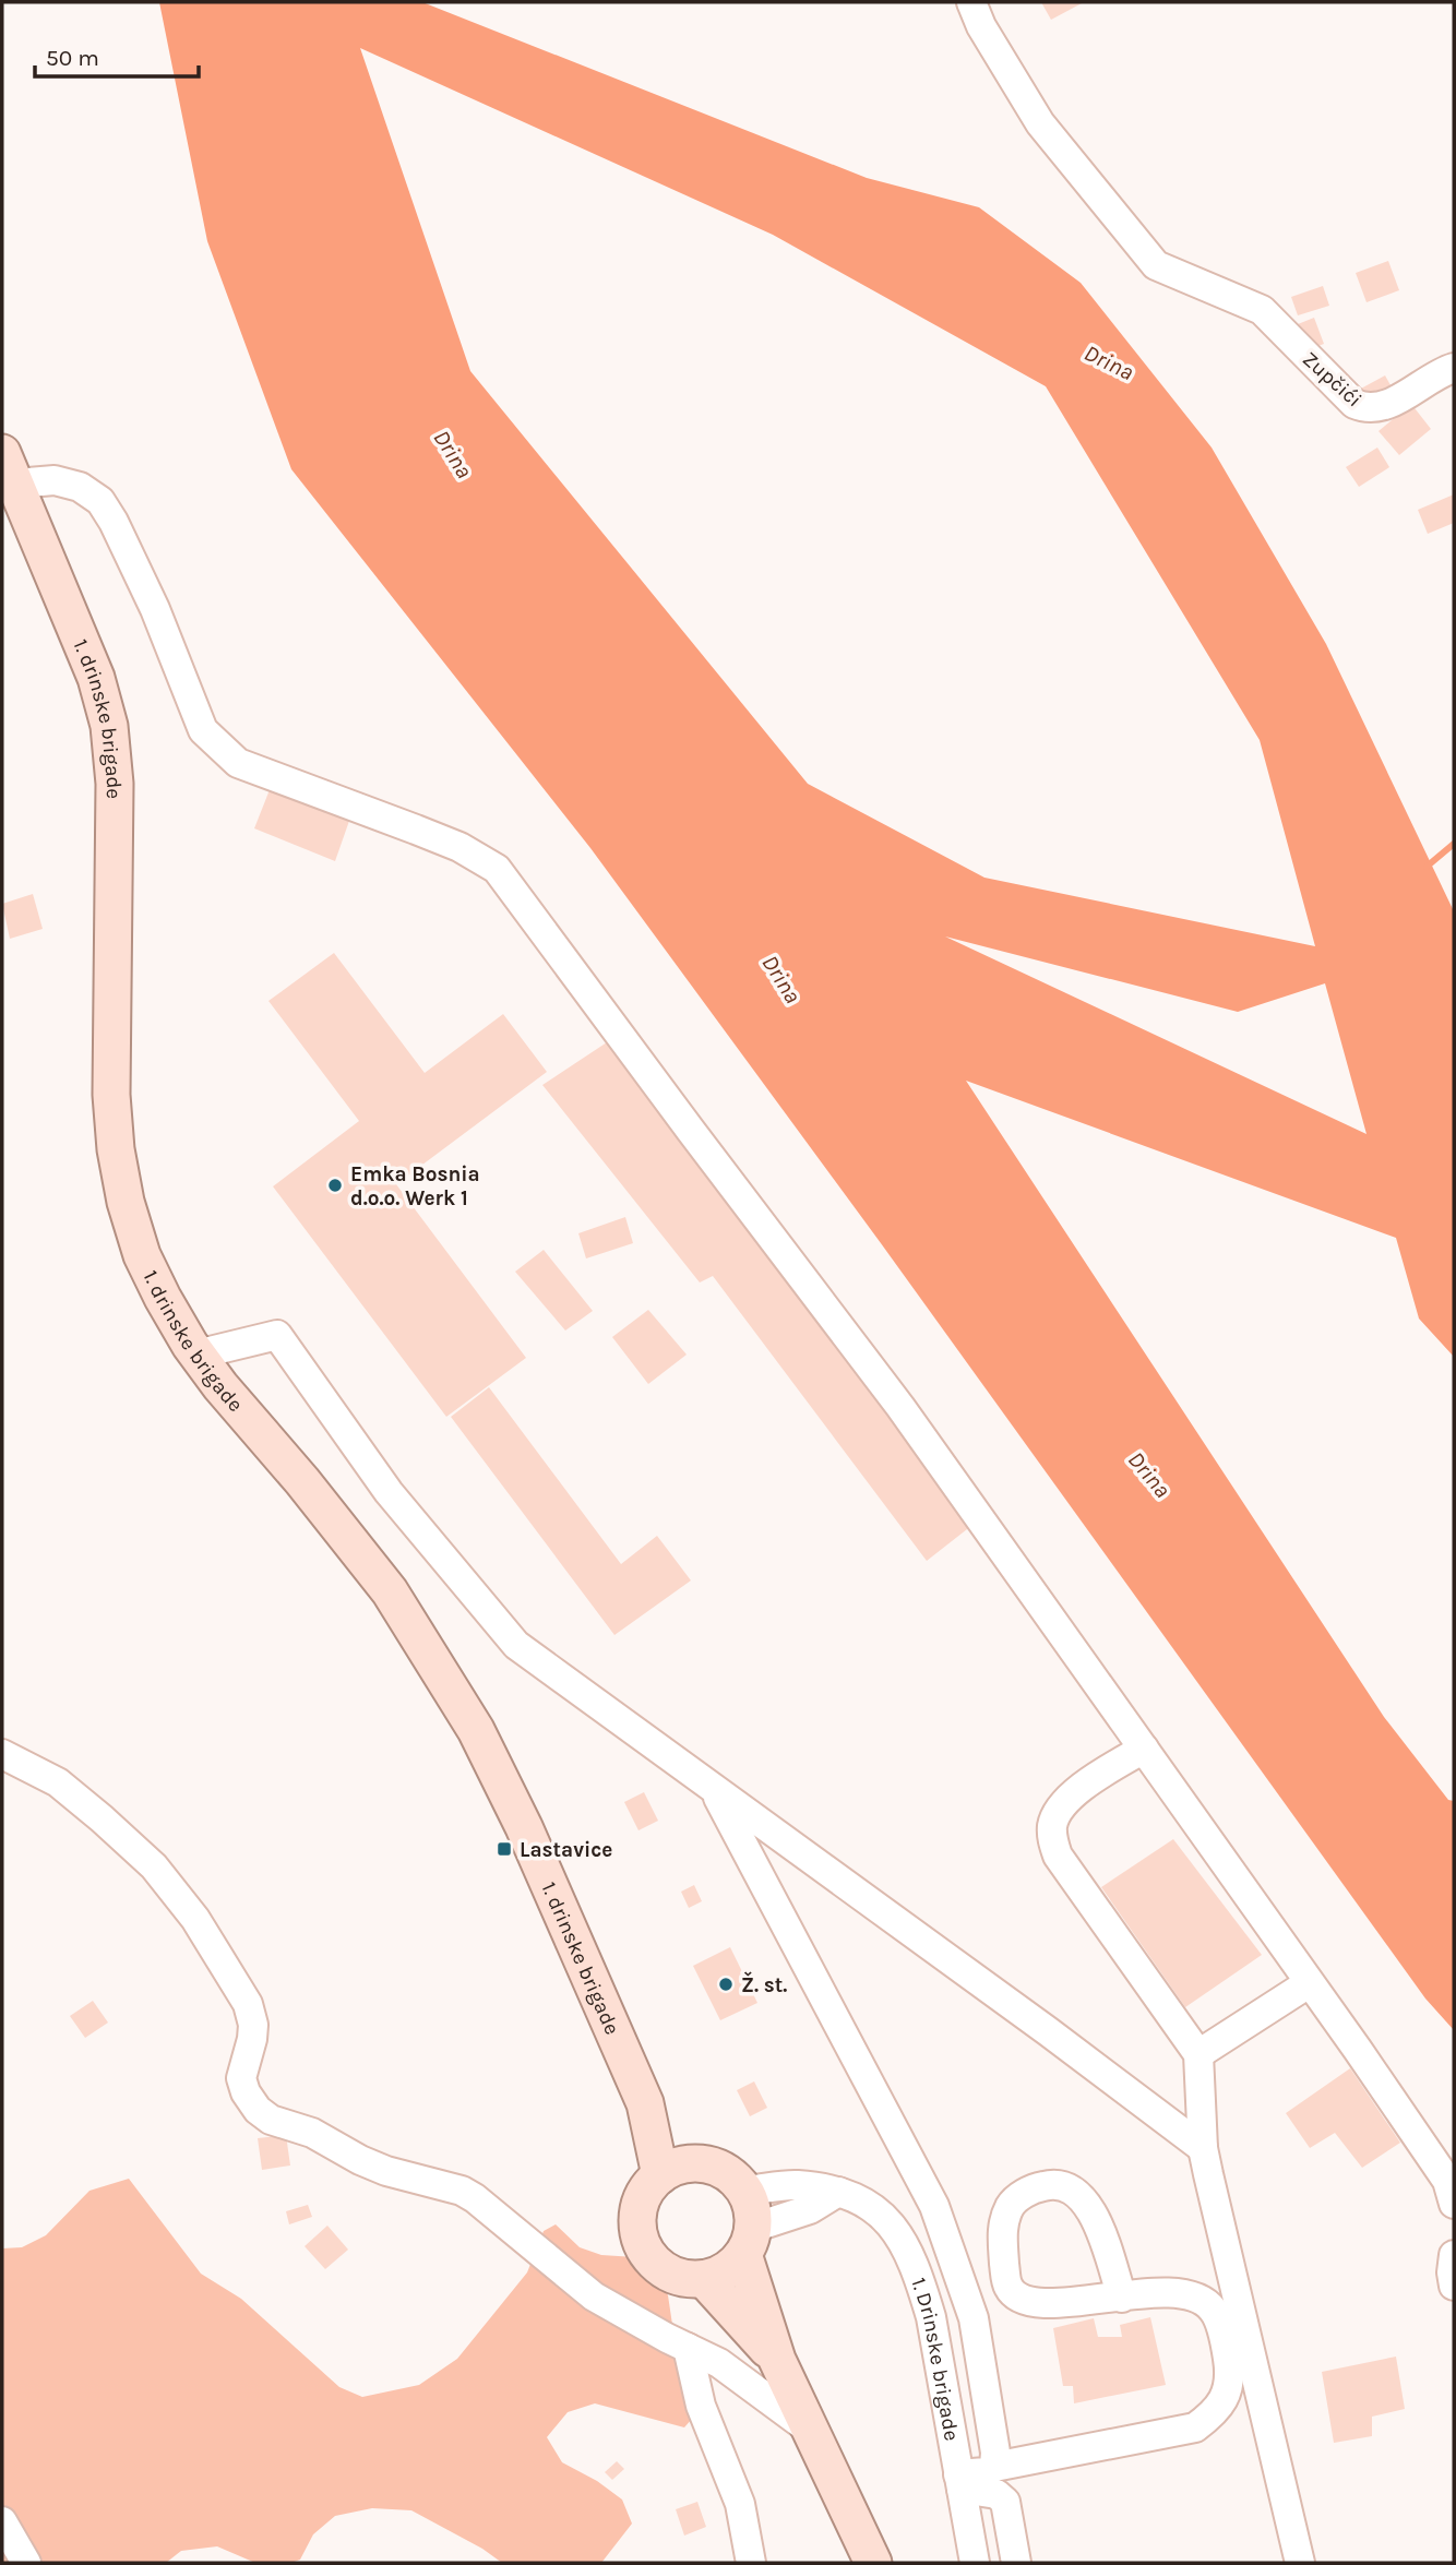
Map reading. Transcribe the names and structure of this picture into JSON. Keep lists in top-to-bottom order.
{
  "streets": {
    "main road": ["1. drinske brigade"],
    "street": ["Zupčići", "1. Drinske brigade"]
  },
  "water": ["Drina"],
  "places": {
    "other": ["Emka Bosnia d.o.o. Werk 1", "Ž. st."],
    "transit": ["Lastavice"]
  },
  "scale_bar": "50 m"
}
